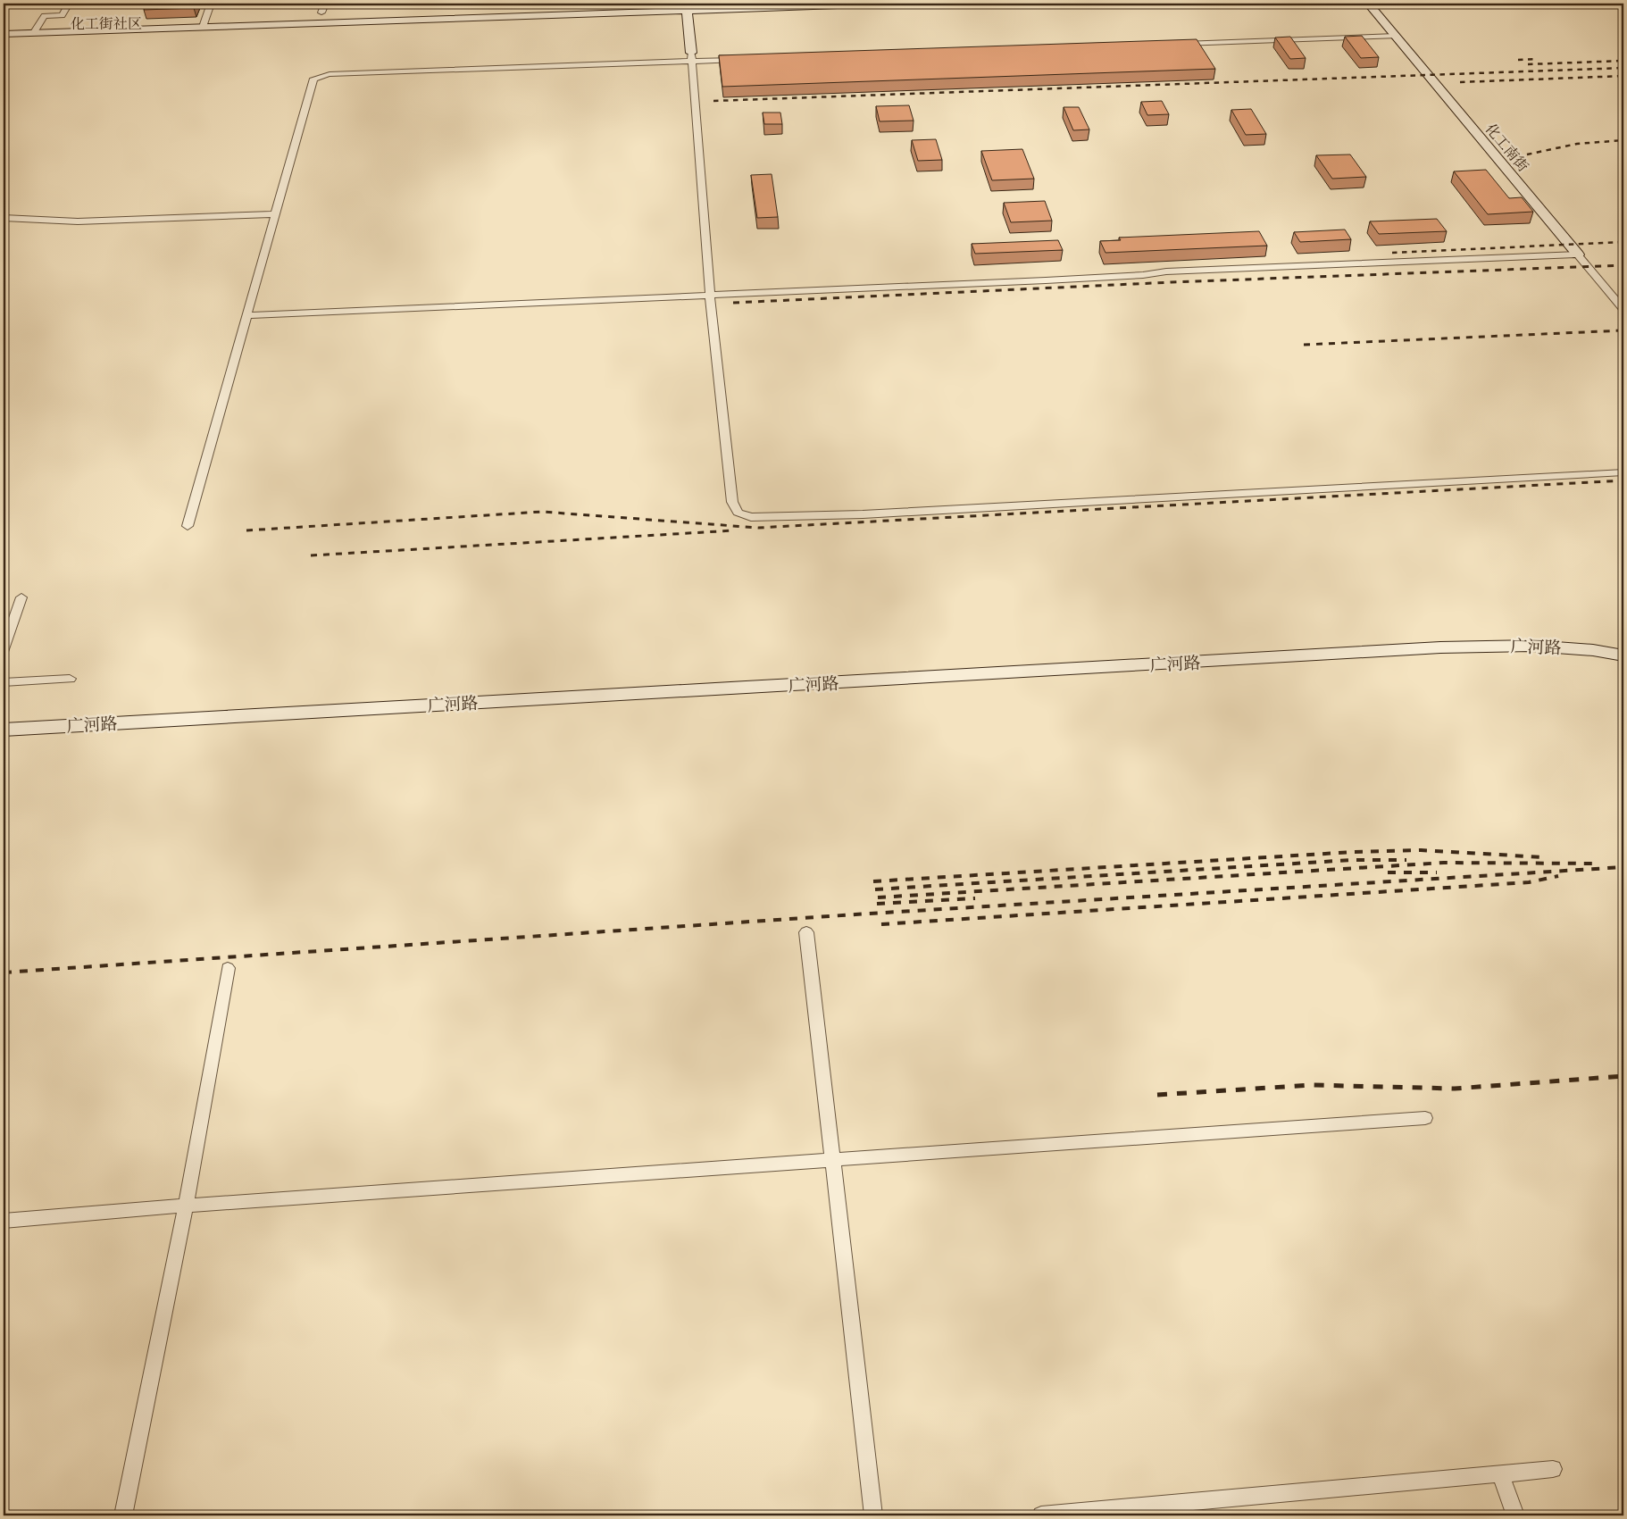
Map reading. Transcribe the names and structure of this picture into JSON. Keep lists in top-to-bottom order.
{
  "streets": {
    "street": ["化工南街", "广河路"]
  },
  "districts": ["化工街社区"]
}
